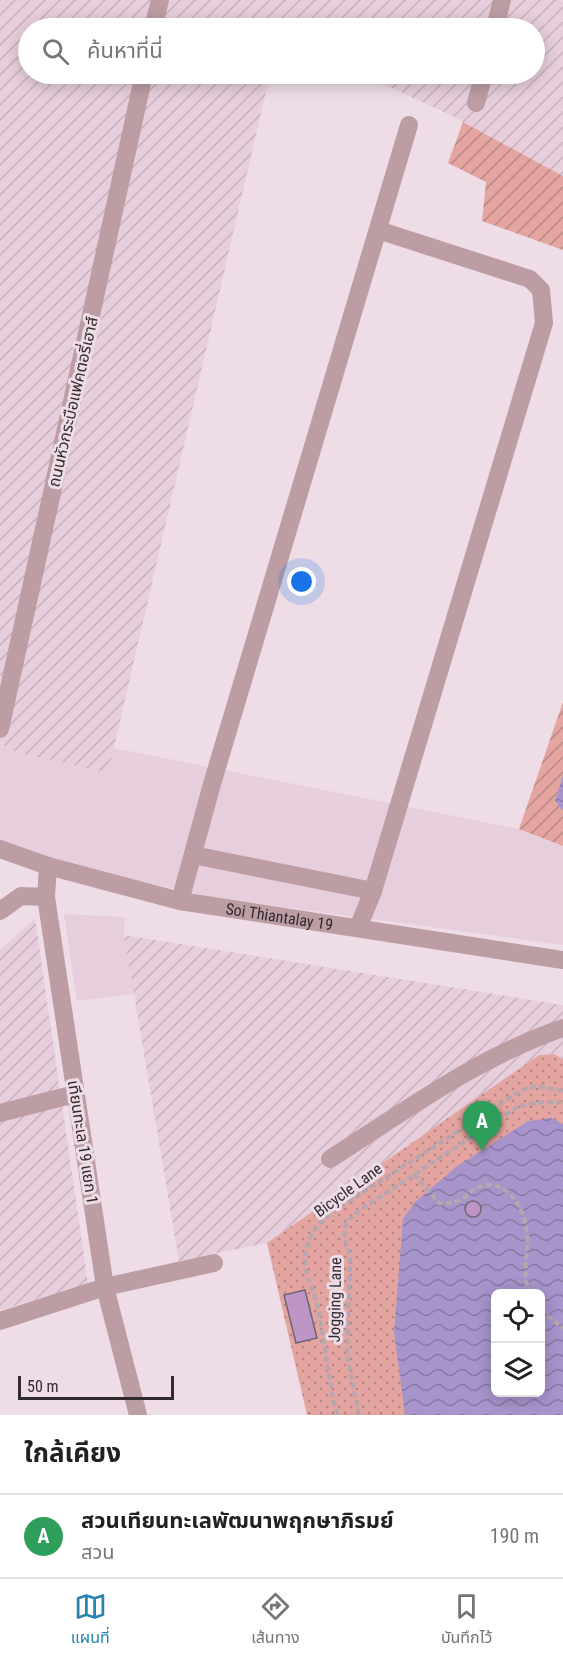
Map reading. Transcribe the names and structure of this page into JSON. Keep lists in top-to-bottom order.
{
  "streets": {
    "street": ["ถนนหัวกระบือแฟคตอรี่เฮาส์", "Soi Thiantalay 19", "เทียนทะเล 19 แยก 1"],
    "path": ["Bicycle Lane", "Jogging Lane"]
  },
  "crossings": [
    ["Soi Thiantalay 19", "เทียนทะเล 19 แยก 1"]
  ],
  "scale_bar": "50 m",
  "page": {
    "search": "ค้นหาที่นี่",
    "pins": "A",
    "scale": "50 m",
    "heading": "ใกล้เคียง",
    "list": [
      {
        "mark": "A",
        "name": "สวนเทียนทะเลพัฒนาพฤกษาภิรมย์",
        "note": "สวน",
        "value": "190 m"
      }
    ],
    "nav": ["แผนที่", "เส้นทาง", "บันทึกไว้"]
  }
}
